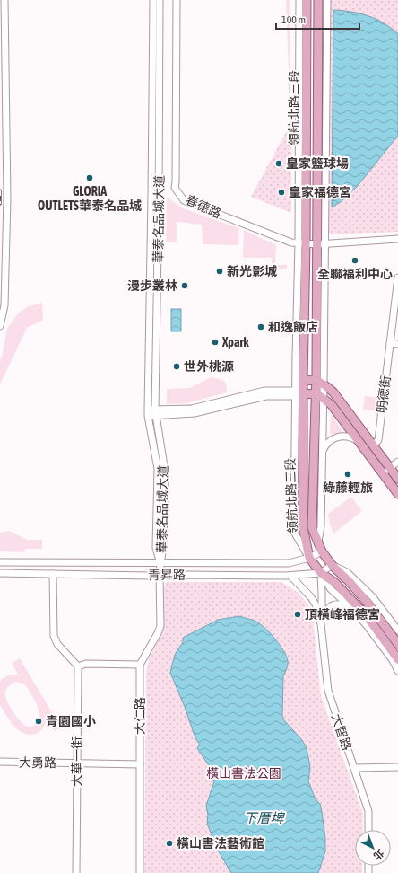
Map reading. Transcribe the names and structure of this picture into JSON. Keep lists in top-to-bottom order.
{
  "streets": {
    "main road": ["領航北路三段"],
    "street": [
      "春德路",
      "華泰名品城大道",
      "明德街",
      "青昇路",
      "大仁路",
      "大智路",
      "大華一街",
      "大勇路"
    ]
  },
  "crossings": [
    ["領航北路三段", "春德路"],
    ["領航北路三段", "青昇路"],
    ["華泰名品城大道", "青昇路"],
    ["華泰名品城大道", "大仁路"],
    ["青昇路", "大仁路"],
    ["青昇路", "大智路"],
    ["大仁路", "大勇路"],
    ["大華一街", "大勇路"]
  ],
  "water": ["下厝埤"],
  "parks": ["橫山書法公園"],
  "places": [
    "皇家籃球場",
    "GLORIA OUTLETS華泰名品城",
    "皇家福德宮",
    "全聯福利中心",
    "新光影城",
    "漫步叢林",
    "和逸飯店",
    "Xpark",
    "世外桃源",
    "綠藤輕旅",
    "頂橫峰福德宮",
    "青園國小",
    "橫山書法藝術館"
  ],
  "scale_bar": "100 m",
  "north": "bottom right"
}
